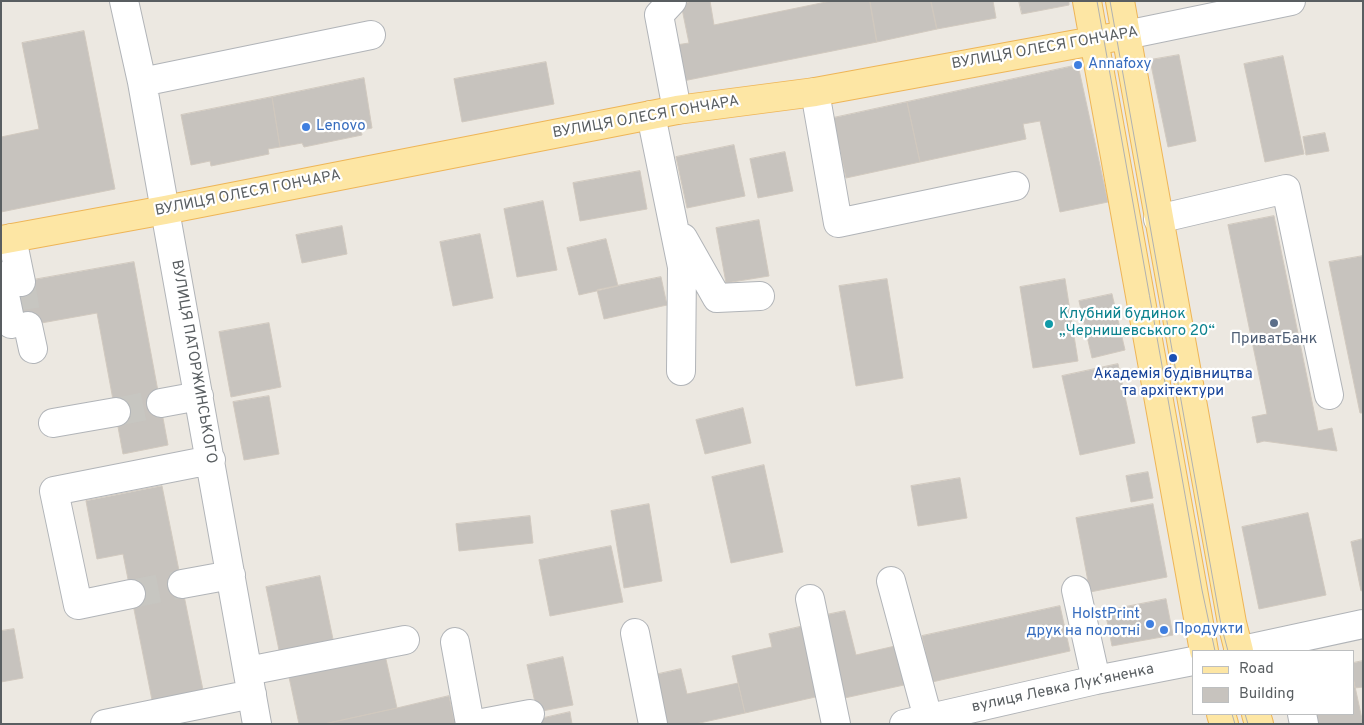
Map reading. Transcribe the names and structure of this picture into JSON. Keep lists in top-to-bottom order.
{
  "streets": {
    "main road": ["ВУЛИЦЯ ОЛЕСЯ ГОНЧАРА"],
    "street": ["ВУЛИЦЯ ПАТОРЖИНСЬКОГО", "вулиця Левка Лукʼяненка"]
  },
  "crossings": [
    ["ВУЛИЦЯ ОЛЕСЯ ГОНЧАРА", "ВУЛИЦЯ ПАТОРЖИНСЬКОГО"]
  ],
  "places": [
    "Annafoxy",
    "Lenovo",
    "ПриватБанк",
    "Клубний будинок „Чернишевського 20“",
    "Академія будівництва та архітектури",
    "HolstPrint друк на полотні",
    "Продукти"
  ],
  "legend": ["Road", "Building"]
}
